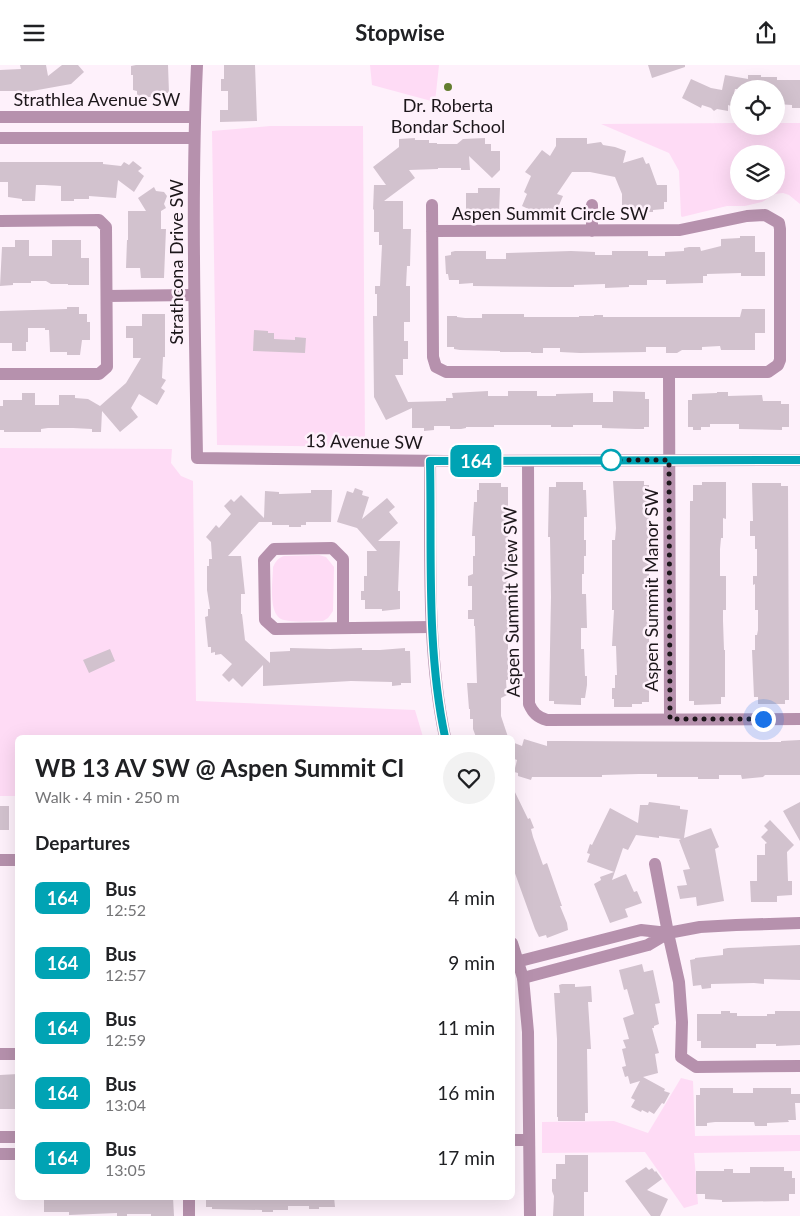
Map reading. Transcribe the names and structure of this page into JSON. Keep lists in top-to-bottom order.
{
  "streets": {
    "street": [
      "Strathlea Avenue SW",
      "Aspen Summit Circle SW",
      "Strathcona Drive SW",
      "13 Avenue SW",
      "Aspen Summit Manor SW",
      "Aspen Summit View SW"
    ]
  },
  "crossings": [
    ["Strathlea Avenue SW", "Strathcona Drive SW"],
    ["Strathcona Drive SW", "13 Avenue SW"],
    ["13 Avenue SW", "Aspen Summit Manor SW"],
    ["13 Avenue SW", "Aspen Summit View SW"],
    ["Aspen Summit Manor SW", "Aspen Summit View SW"]
  ],
  "places": ["Dr. Roberta Bondar School"],
  "lines": ["bus line 164"],
  "page": {
    "header": "Stopwise",
    "on_map": "164",
    "heading": [
      ["WB 13 AV SW @ Aspen Summit CI", "Walk · 4 min · 250 m"],
      "Departures"
    ],
    "list": [
      {
        "mark": "164",
        "name": "Bus",
        "note": "12:52",
        "value": "4 min"
      },
      {
        "mark": "164",
        "name": "Bus",
        "note": "12:57",
        "value": "9 min"
      },
      {
        "mark": "164",
        "name": "Bus",
        "note": "12:59",
        "value": "11 min"
      },
      {
        "mark": "164",
        "name": "Bus",
        "note": "13:04",
        "value": "16 min"
      },
      {
        "mark": "164",
        "name": "Bus",
        "note": "13:05",
        "value": "17 min"
      }
    ]
  }
}
